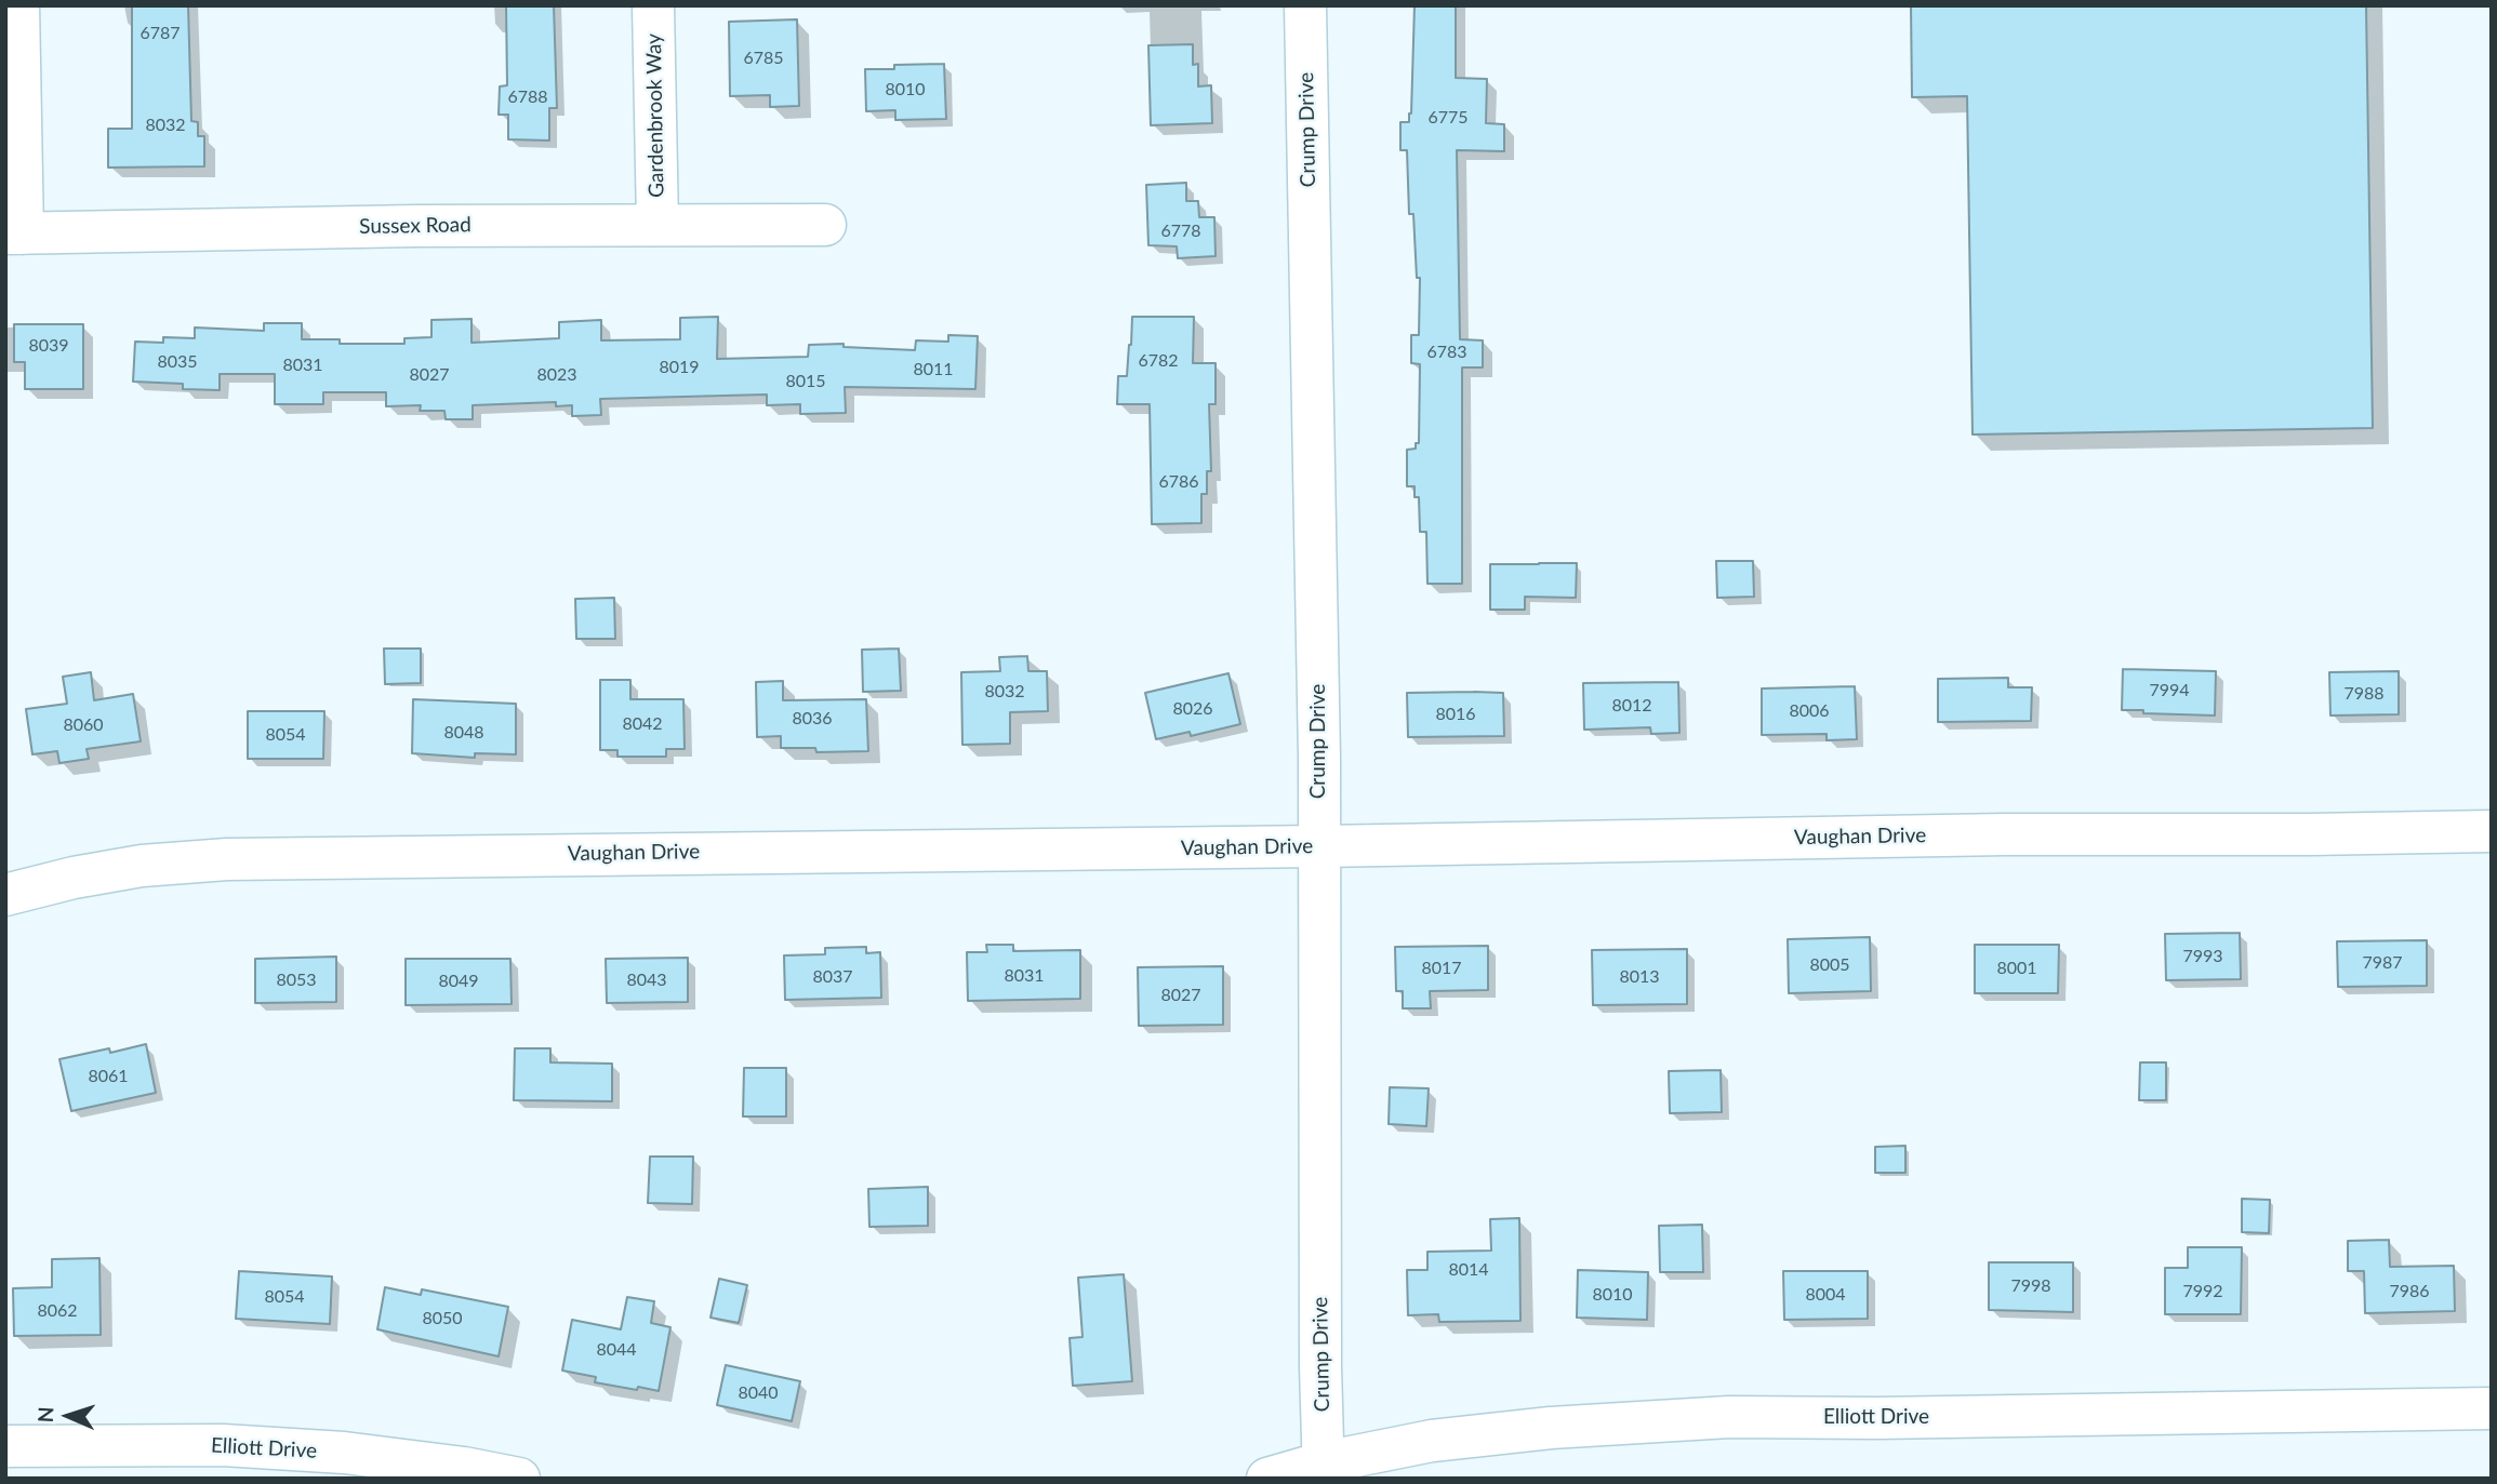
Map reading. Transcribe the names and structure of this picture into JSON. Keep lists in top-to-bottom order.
{
  "streets": {
    "street": [
      "Gardenbrook Way",
      "Crump Drive",
      "Sussex Road",
      "Vaughan Drive",
      "Elliott Drive"
    ]
  },
  "crossings": [
    ["Gardenbrook Way", "Sussex Road"],
    ["Crump Drive", "Vaughan Drive"],
    ["Crump Drive", "Elliott Drive"]
  ],
  "house_numbers": [
    "6787",
    "6785",
    "8010",
    "6788",
    "6775",
    "8032",
    "6778",
    "8039",
    "6783",
    "6782",
    "8035",
    "8031",
    "8019",
    "8011",
    "8027",
    "8023",
    "8015",
    "6786",
    "7994",
    "8032",
    "7988",
    "8012",
    "8026",
    "8006",
    "8016",
    "8036",
    "8042",
    "8060",
    "8048",
    "8054",
    "7993",
    "7987",
    "8005",
    "8017",
    "8001",
    "8031",
    "8037",
    "8013",
    "8053",
    "8043",
    "8049",
    "8027",
    "8061",
    "8014",
    "7998",
    "7992",
    "7986",
    "8010",
    "8004",
    "8054",
    "8062",
    "8050",
    "8044",
    "8040"
  ],
  "north": "left"
}
